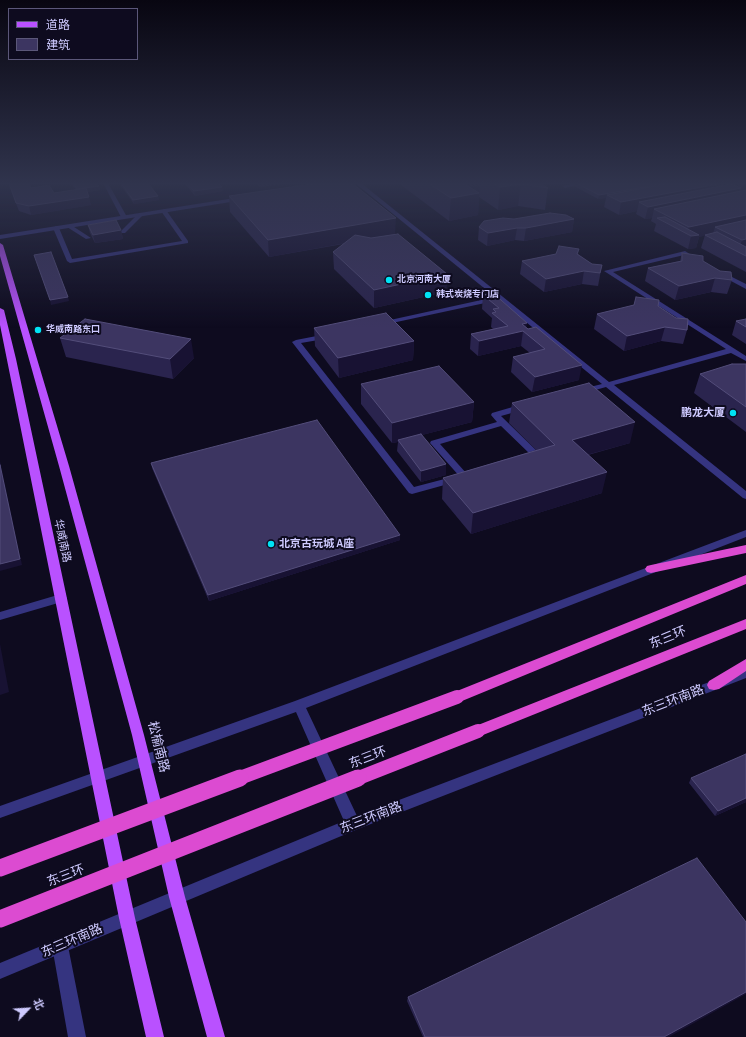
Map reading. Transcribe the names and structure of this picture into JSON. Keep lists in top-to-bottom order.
{
  "streets": {
    "highway": ["东三环"],
    "main road": ["华威南路", "松榆南路"],
    "street": ["东三环南路"]
  },
  "crossings": [
    ["华威南路", "东三环南路"],
    ["东三环南路", "松榆南路"]
  ],
  "places": [
    "北京河南大厦",
    "韩式炭烧专门店",
    "华威南路东口",
    "鹏龙大厦",
    "北京古玩城 A座"
  ],
  "legend": ["道路", "建筑"],
  "north": "top right"
}
